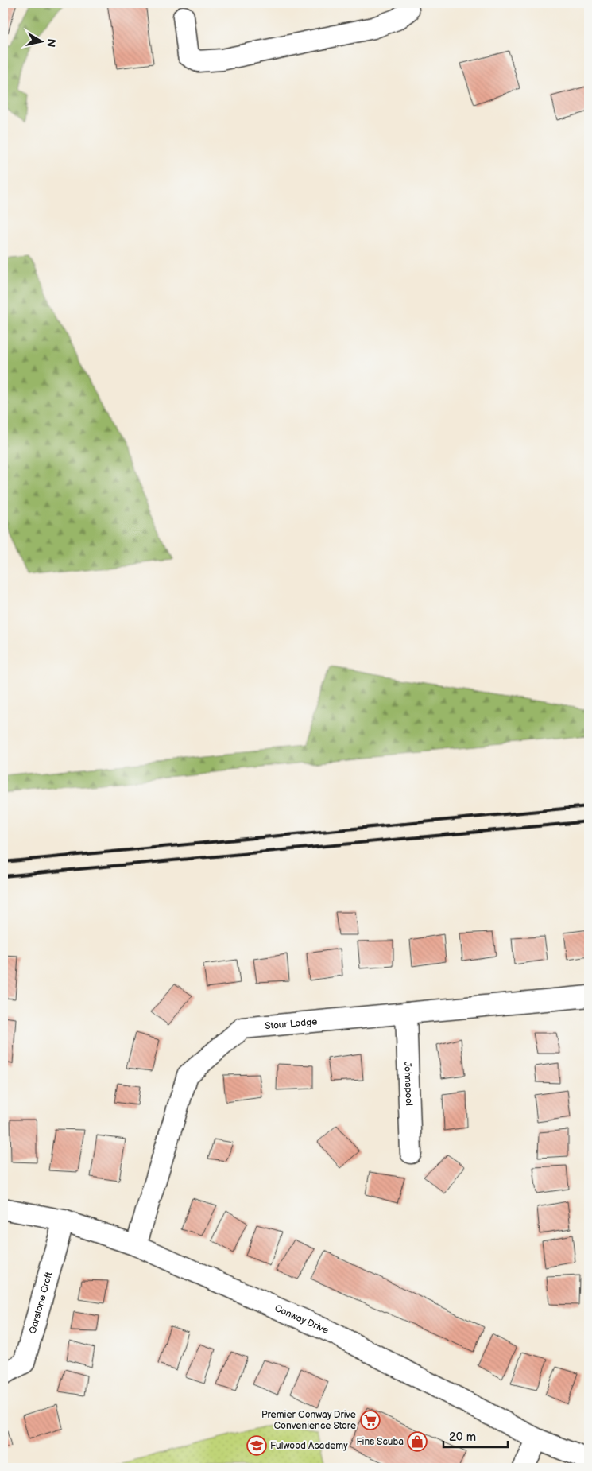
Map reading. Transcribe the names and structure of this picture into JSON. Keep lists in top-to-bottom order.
{
  "streets": {
    "street": [
      "Stour Lodge",
      "Johnspool",
      "Garstone Croft",
      "Conway Drive"
    ]
  },
  "crossings": [
    ["Stour Lodge", "Johnspool"],
    ["Stour Lodge", "Conway Drive"],
    ["Garstone Croft", "Conway Drive"]
  ],
  "places": {
    "supermarket": ["Premier Conway Drive Convenience Store"],
    "shop": ["Fins Scuba"],
    "school or university": ["Fulwood Academy"]
  },
  "scale_bar": "20 m",
  "north": "right"
}
